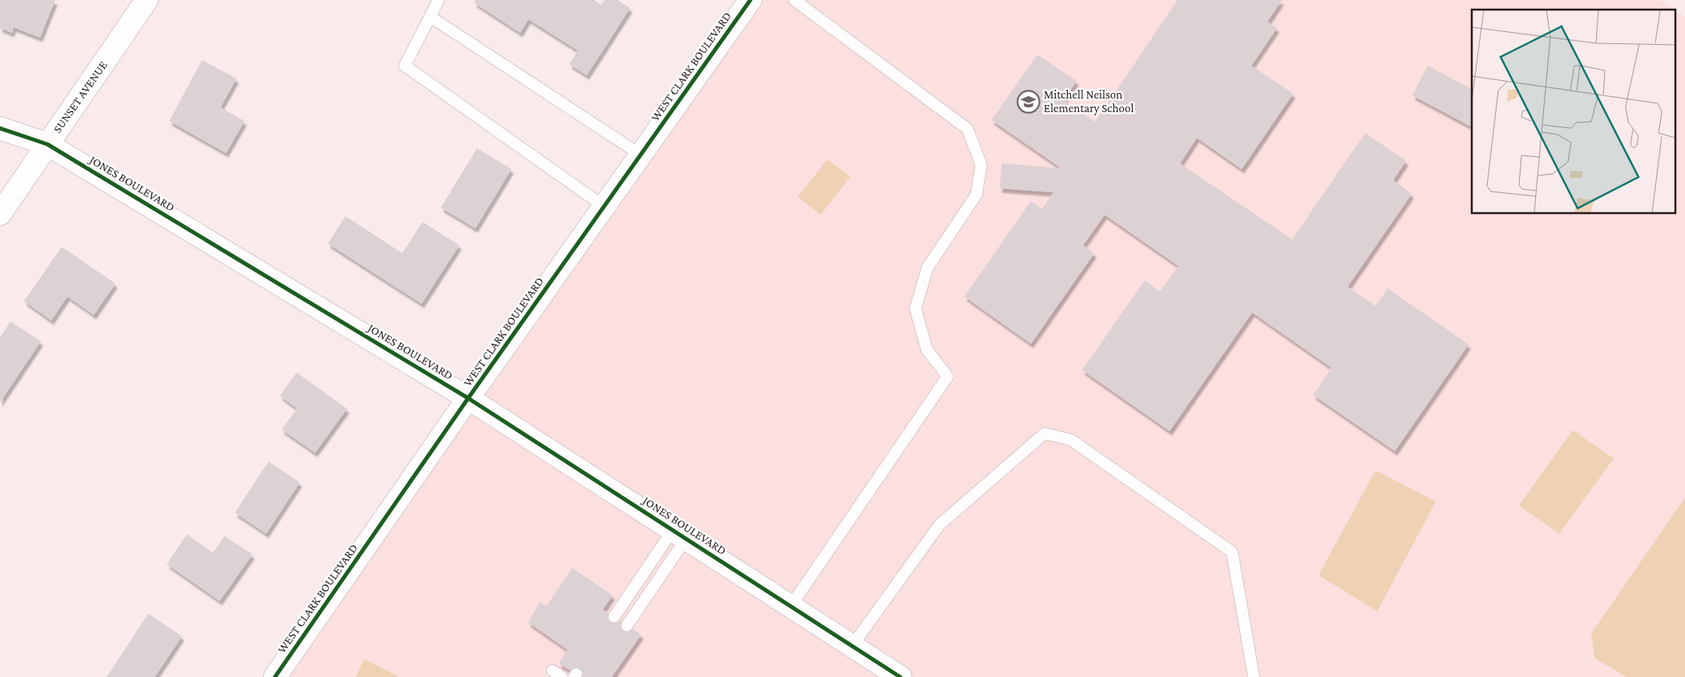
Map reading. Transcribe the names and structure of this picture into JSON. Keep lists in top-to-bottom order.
{
  "streets": {
    "street": ["WEST CLARK BOULEVARD", "SUNSET AVENUE", "JONES BOULEVARD"]
  },
  "crossings": [
    ["WEST CLARK BOULEVARD", "JONES BOULEVARD"],
    ["SUNSET AVENUE", "JONES BOULEVARD"]
  ],
  "places": {
    "school or university": ["Mitchell Neilson Elementary School"]
  }
}
